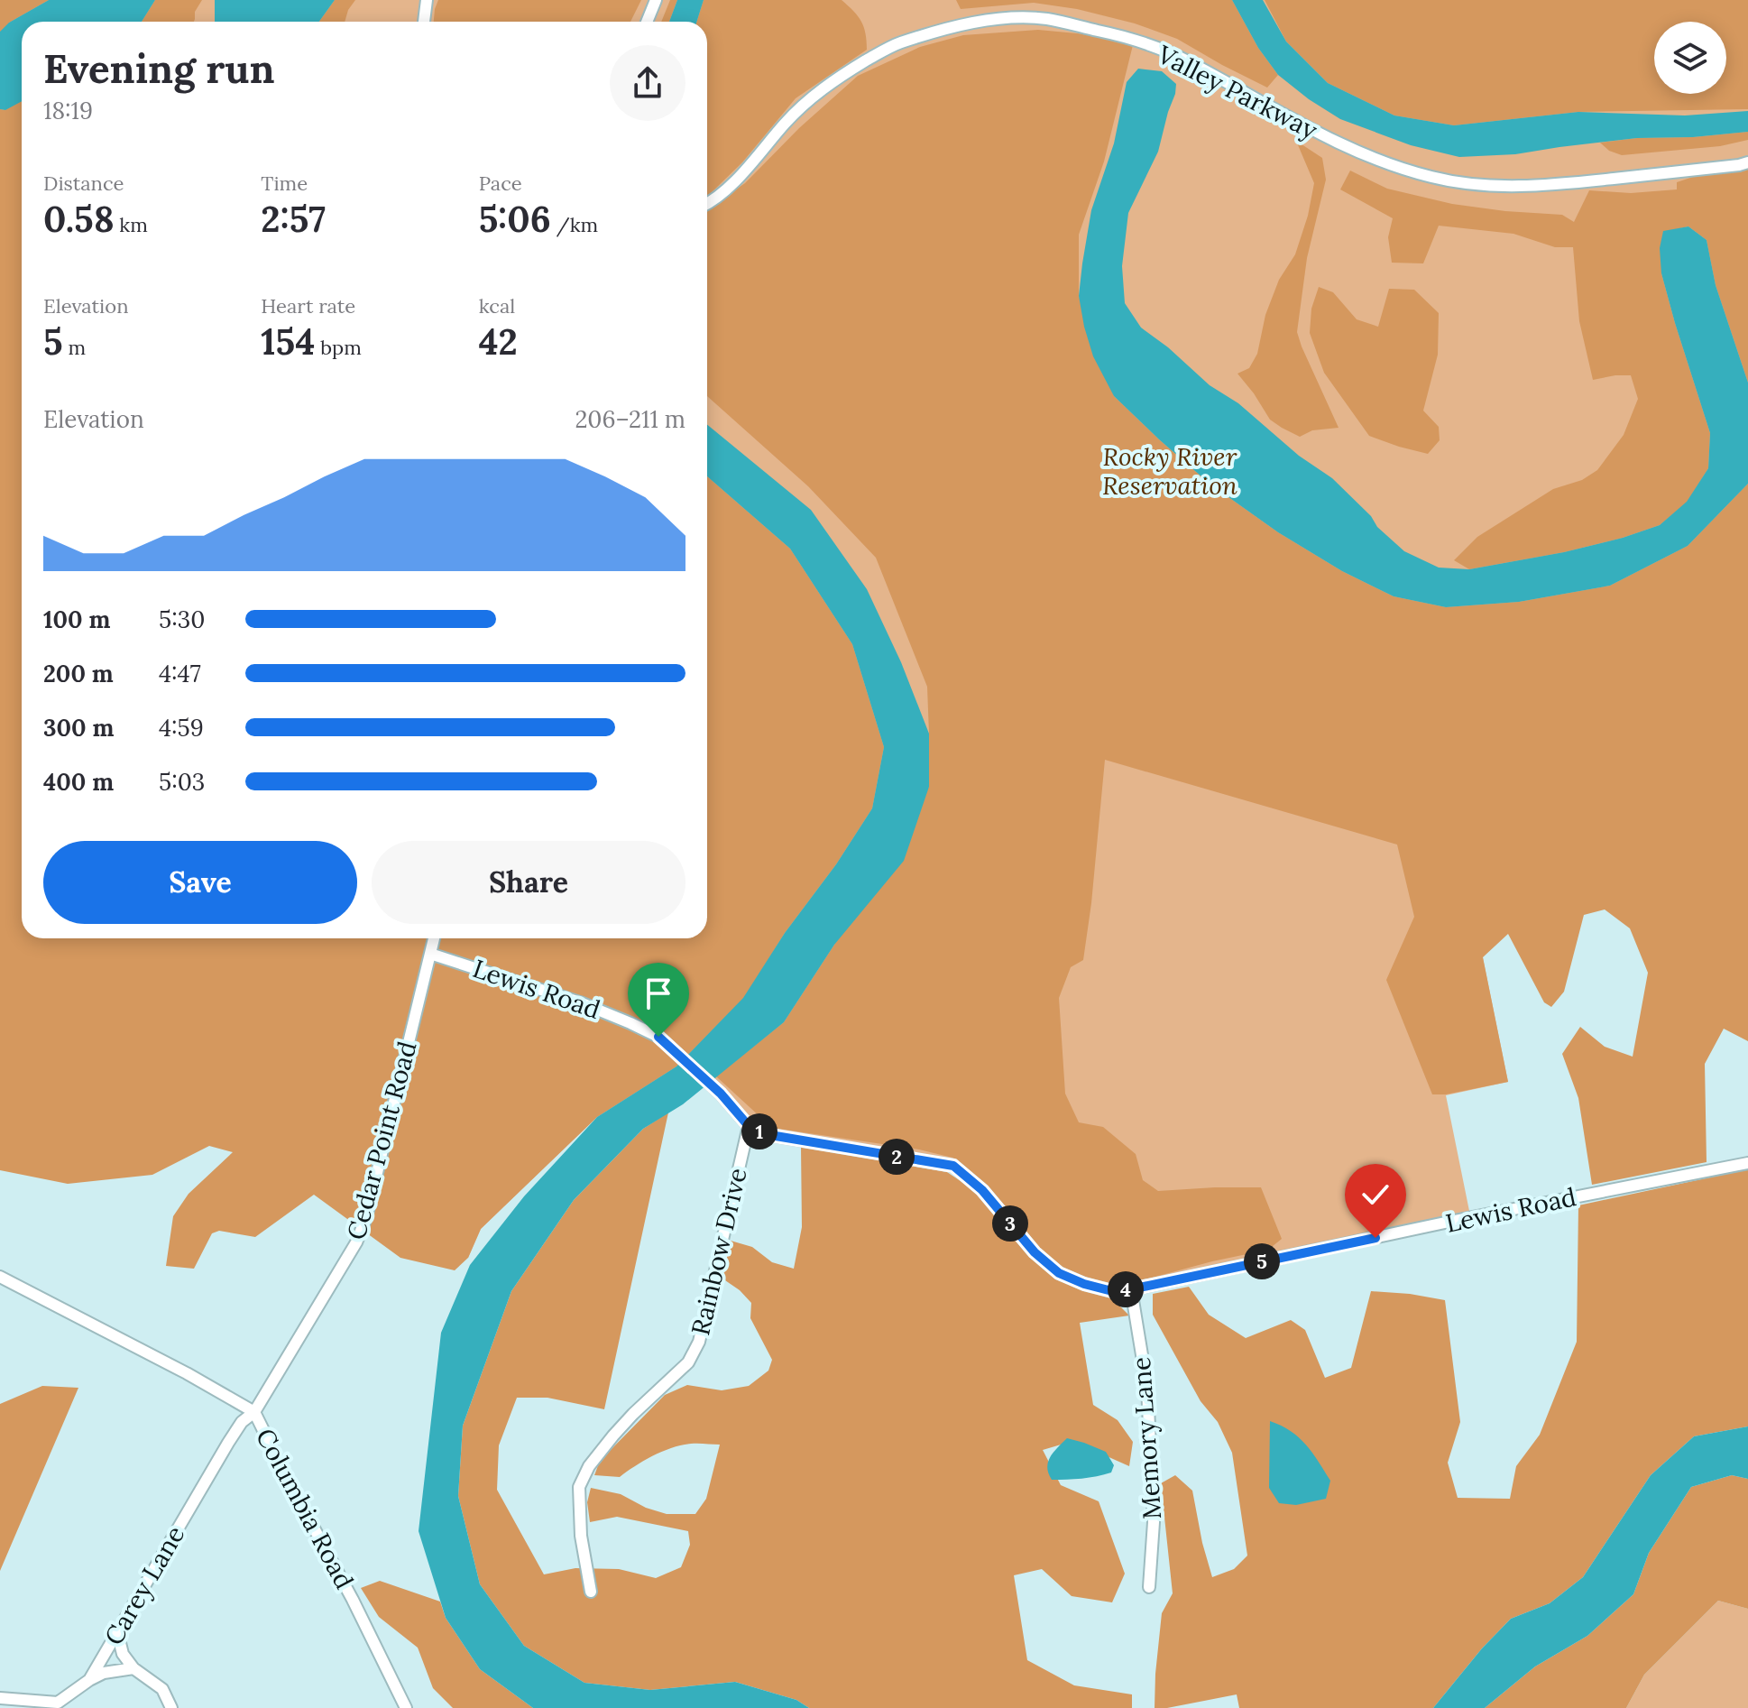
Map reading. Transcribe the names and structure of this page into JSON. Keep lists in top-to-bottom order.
{
  "streets": {
    "street": [
      "Valley Parkway",
      "Lewis Road",
      "Cedar Point Road",
      "Rainbow Drive",
      "Memory Lane",
      "Columbia Road",
      "Carey Lane"
    ]
  },
  "crossings": [
    ["Lewis Road", "Cedar Point Road"],
    ["Lewis Road", "Rainbow Drive"],
    ["Lewis Road", "Memory Lane"],
    ["Cedar Point Road", "Columbia Road"],
    ["Cedar Point Road", "Carey Lane"],
    ["Columbia Road", "Carey Lane"]
  ],
  "parks": ["Rocky River Reservation"],
  "page": {
    "heading": ["Evening run", "18:19"],
    "stats": [
      ["Distance", "0.58 km"],
      ["Time", "2:57"],
      ["Pace", "5:06 /km"],
      ["Elevation", "5 m"],
      ["Heart rate", "154 bpm"],
      ["kcal", "42"]
    ],
    "chart": ["Elevation", "206–211 m"],
    "list": [
      {
        "name": "100 m",
        "note": "5:30"
      },
      {
        "name": "200 m",
        "note": "4:47"
      },
      {
        "name": "300 m",
        "note": "4:59"
      },
      {
        "name": "400 m",
        "note": "5:03"
      }
    ],
    "buttons": ["Save", "Share"],
    "pins": [
      "1",
      "2",
      "3",
      "5",
      "4"
    ]
  }
}
